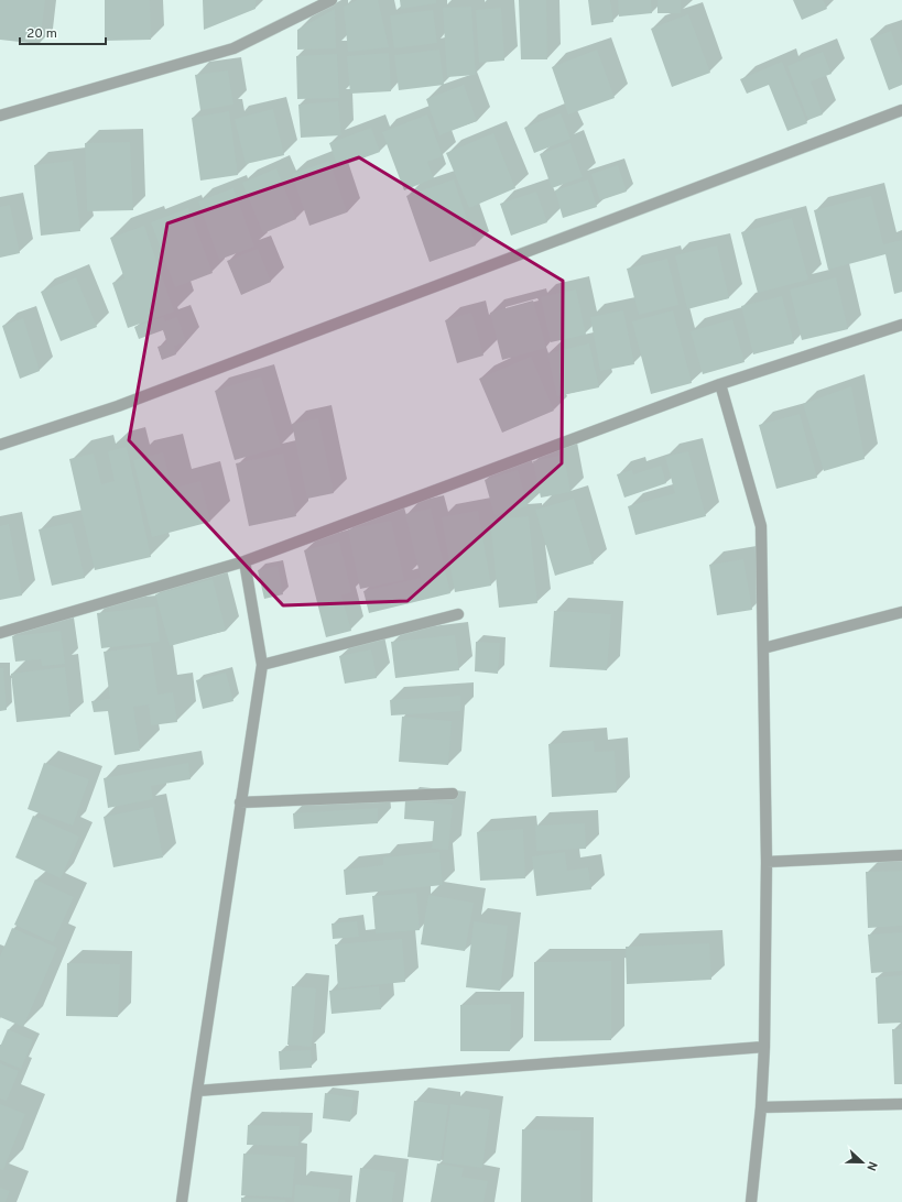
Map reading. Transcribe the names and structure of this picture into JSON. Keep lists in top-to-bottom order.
{
  "scale_bar": "20 m",
  "north": "right"
}
